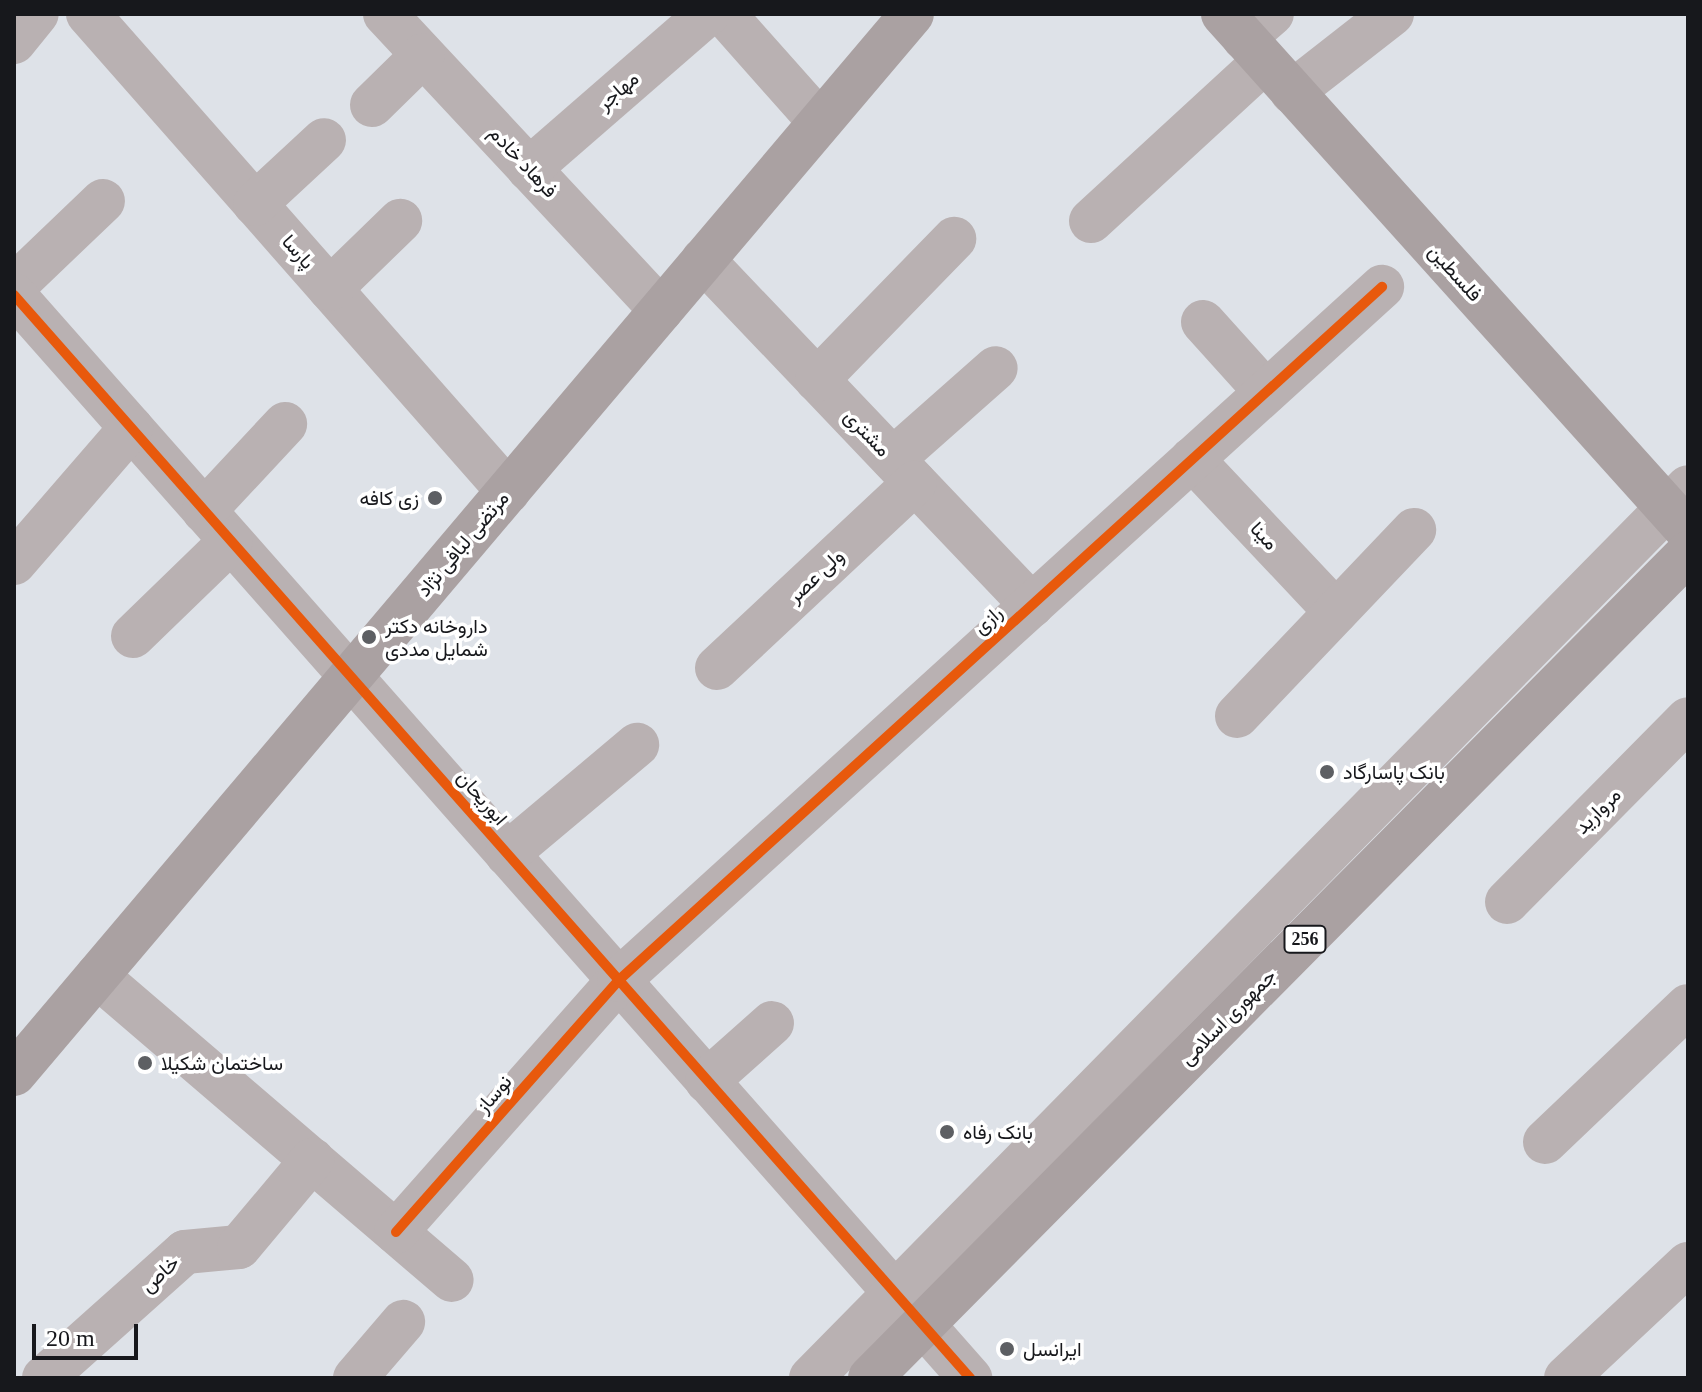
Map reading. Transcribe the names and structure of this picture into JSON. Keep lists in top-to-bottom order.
{
  "streets": {
    "main road": [
      "فلسطین",
      "مرتضی لبافی نژاد",
      "256",
      "جمهوری اسلامی"
    ],
    "street": [
      "مهاجر",
      "فرهاد خادم",
      "پارسا",
      "مشتری",
      "مینا",
      "ولی عصر",
      "رازی",
      "ابوریحان",
      "مروارید",
      "نوساز",
      "خاص"
    ]
  },
  "crossings": [
    ["مهاجر", "فرهاد خادم"],
    ["فرهاد خادم", "مرتضی لبافی نژاد"],
    ["پارسا", "مرتضی لبافی نژاد"],
    ["مشتری", "مرتضی لبافی نژاد"],
    ["مشتری", "ولی عصر"],
    ["مشتری", "رازی"],
    ["مینا", "رازی"],
    ["مرتضی لبافی نژاد", "ابوریحان"],
    ["رازی", "ابوریحان"],
    ["رازی", "نوساز"],
    ["ابوریحان", "جمهوری اسلامی"],
    ["ابوریحان", "نوساز"]
  ],
  "places": [
    "زی کافه",
    "داروخانه دکتر شمایل مددی",
    "بانک پاسارگاد",
    "ساختمان شکیلا",
    "بانک رفاه",
    "ایرانسل"
  ],
  "scale_bar": "20 m"
}
